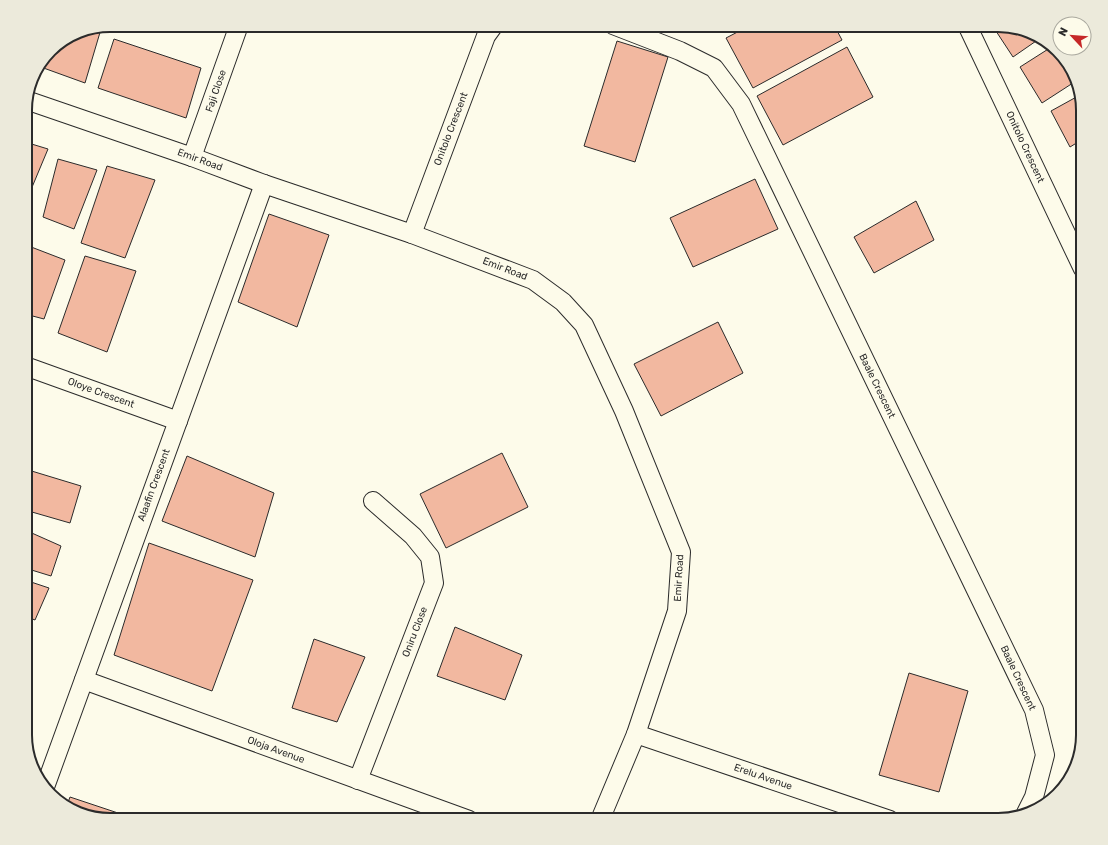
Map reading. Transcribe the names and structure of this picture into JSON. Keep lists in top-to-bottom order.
{
  "streets": {
    "street": [
      "Faji Close",
      "Onitolo Crescent",
      "Emir Road",
      "Baale Crescent",
      "Oloye Crescent",
      "Alaafin Crescent",
      "Oniru Close",
      "Oloja Avenue",
      "Erelu Avenue"
    ]
  },
  "crossings": [
    ["Faji Close", "Emir Road"],
    ["Onitolo Crescent", "Emir Road"],
    ["Emir Road", "Alaafin Crescent"],
    ["Emir Road", "Erelu Avenue"],
    ["Oloye Crescent", "Alaafin Crescent"],
    ["Alaafin Crescent", "Oloja Avenue"],
    ["Oniru Close", "Oloja Avenue"]
  ],
  "north": "top left"
}
